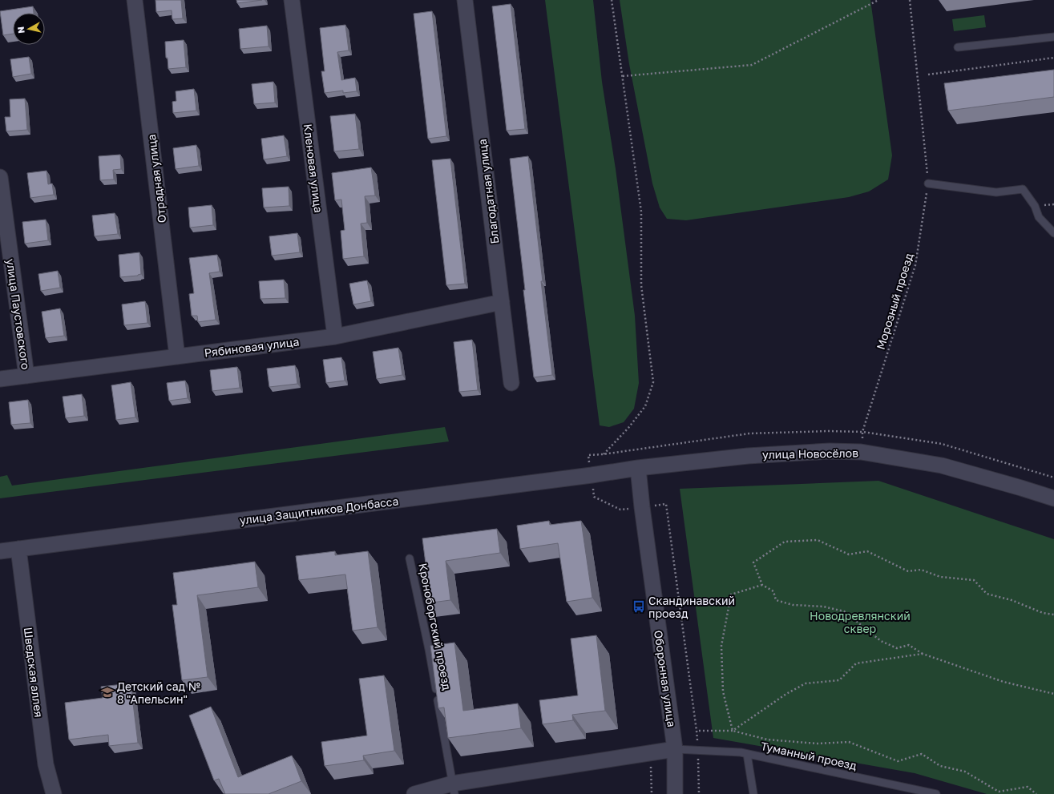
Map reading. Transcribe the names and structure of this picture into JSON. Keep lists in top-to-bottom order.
{
  "streets": {
    "street": [
      "Кленовая улица",
      "Отрадная улица",
      "Благодатная улица",
      "улица Паустовского",
      "Рябиновая улица",
      "улица Новосёлов",
      "улица Защитников Донбасса",
      "Шведская аллея",
      "Оборонная улица"
    ],
    "lane": ["Кроноборгский проезд", "Туманный проезд"],
    "path": ["Морозный проезд"]
  },
  "crossings": [
    ["Кленовая улица", "Рябиновая улица"],
    ["Отрадная улица", "Рябиновая улица"],
    ["Благодатная улица", "Рябиновая улица"],
    ["Морозный проезд", "улица Новосёлов"],
    ["улица Паустовского", "Рябиновая улица"],
    ["улица Новосёлов", "улица Защитников Донбасса"],
    ["улица Новосёлов", "Оборонная улица"],
    ["улица Защитников Донбасса", "Шведская аллея"],
    ["улица Защитников Донбасса", "Оборонная улица"],
    ["Оборонная улица", "Туманный проезд"]
  ],
  "parks": ["Новодревлянский сквер"],
  "places": {
    "bus stop": ["Скандинавский проезд"],
    "school or university": ["Детский сад № 8 \"Апельсин\""]
  },
  "north": "left"
}
